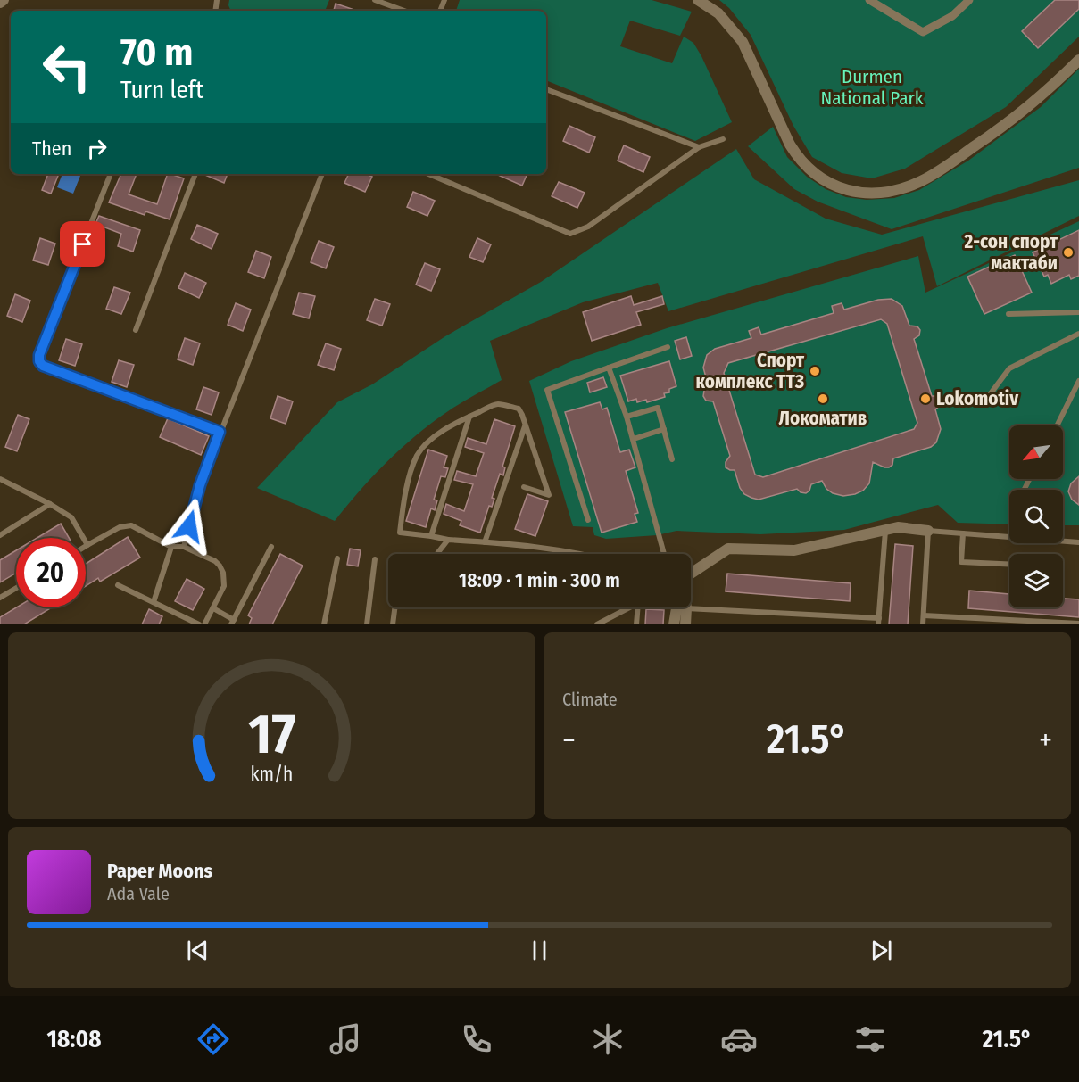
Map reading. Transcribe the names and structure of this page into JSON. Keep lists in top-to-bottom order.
{
  "parks": ["Durmen National Park"],
  "places": [
    "2-сон спорт мактаби",
    "Спорт комплекс ТТЗ",
    "Локоматив",
    "Lokomotiv"
  ],
  "north": "bottom left",
  "page": {
    "turn": ["70 m", "Turn left"],
    "then": "Then",
    "limit": "20",
    "trip": "18:09 · 1 min · 300 m",
    "tile": "Climate",
    "heat": ["−", "21.5°", "+"],
    "song": ["Paper Moons", "Ada Vale"],
    "tabs": ["18:08", "21.5°"],
    "gauge": ["17", "km/h"]
  }
}
